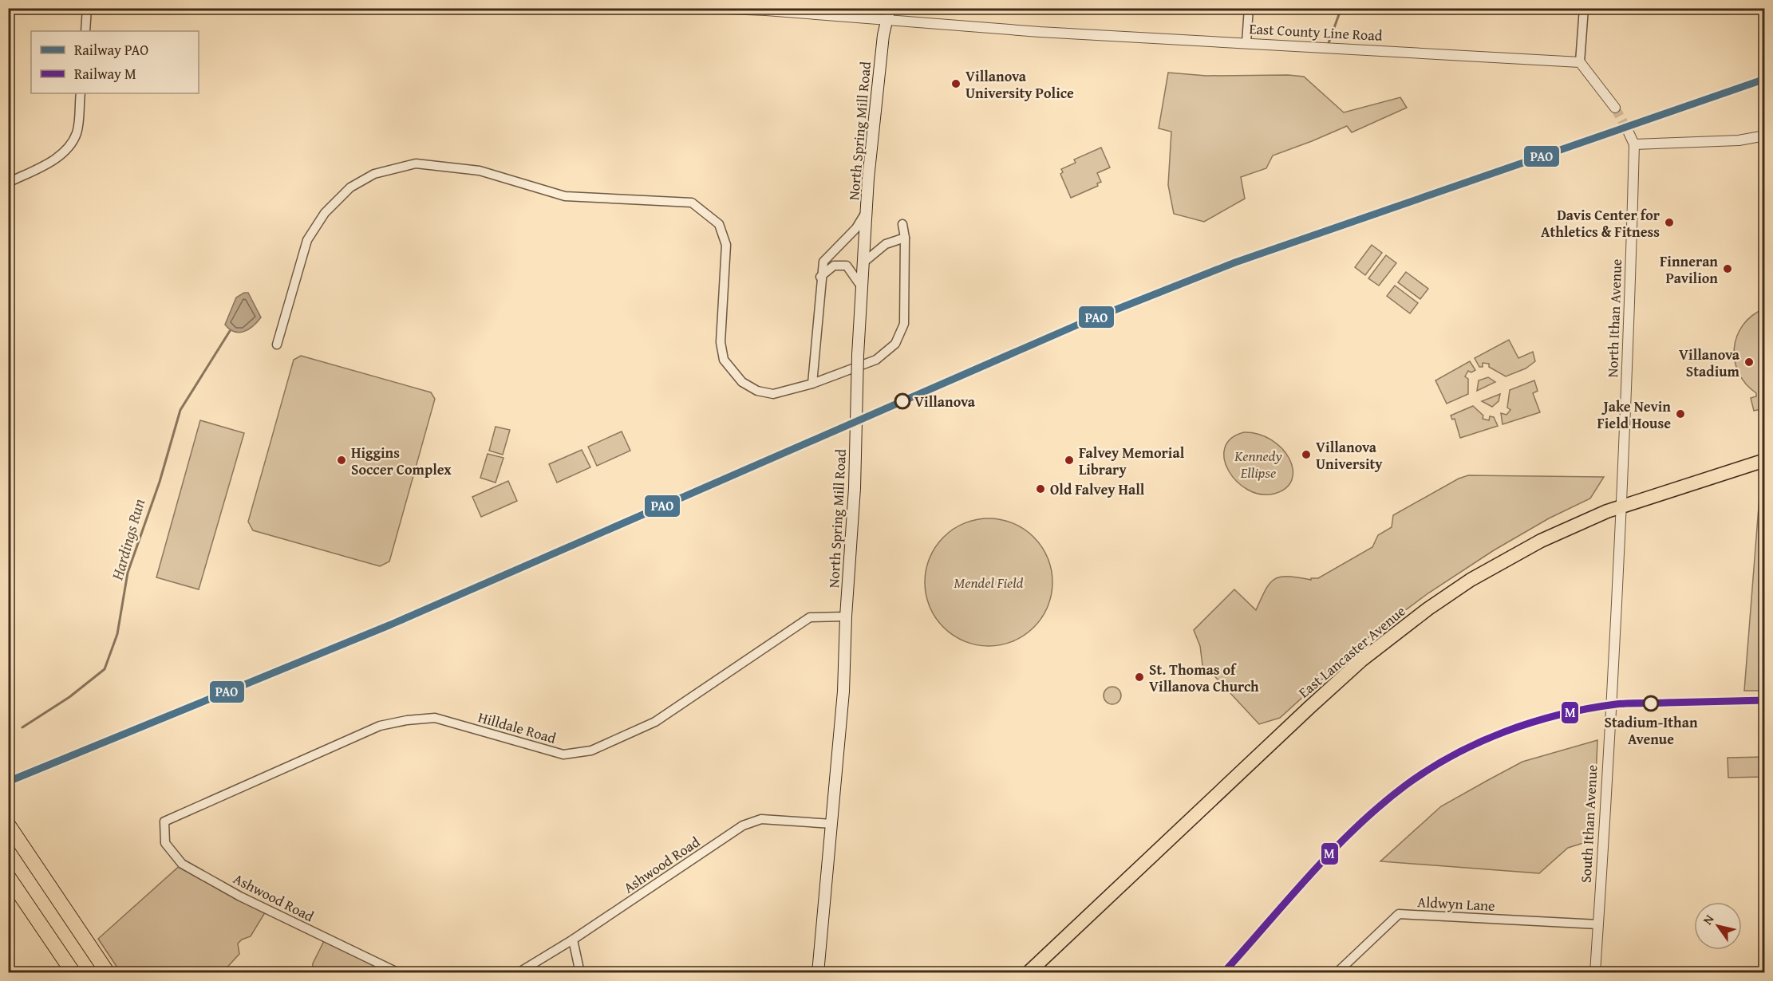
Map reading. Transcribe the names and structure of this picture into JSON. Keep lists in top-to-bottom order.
{
  "streets": {
    "highway": ["East Lancaster Avenue"],
    "main road": ["North Spring Mill Road"],
    "street": [
      "East County Line Road",
      "North Ithan Avenue",
      "Hilldale Road",
      "South Ithan Avenue",
      "Ashwood Road",
      "Aldwyn Lane"
    ]
  },
  "crossings": [
    ["East County Line Road", "North Spring Mill Road"],
    ["North Spring Mill Road", "Hilldale Road"],
    ["North Spring Mill Road", "Ashwood Road"],
    ["North Ithan Avenue", "East Lancaster Avenue"],
    ["North Ithan Avenue", "South Ithan Avenue"],
    ["East Lancaster Avenue", "South Ithan Avenue"],
    ["Hilldale Road", "Ashwood Road"],
    ["South Ithan Avenue", "Aldwyn Lane"]
  ],
  "water": ["Hardings Run"],
  "parks": ["Kennedy Ellipse", "Mendel Field"],
  "places": [
    "Villanova University Police",
    "Davis Center for Athletics & Fitness",
    "Finneran Pavilion",
    "Villanova Stadium",
    "Villanova",
    "Jake Nevin Field House",
    "Villanova University",
    "Higgins Soccer Complex",
    "Falvey Memorial Library",
    "Old Falvey Hall",
    "St. Thomas of Villanova Church",
    "Stadium-Ithan Avenue"
  ],
  "lines": ["rail line PAO", "rail line M"],
  "legend": ["Railway PAO", "Railway M"],
  "north": "top left"
}
